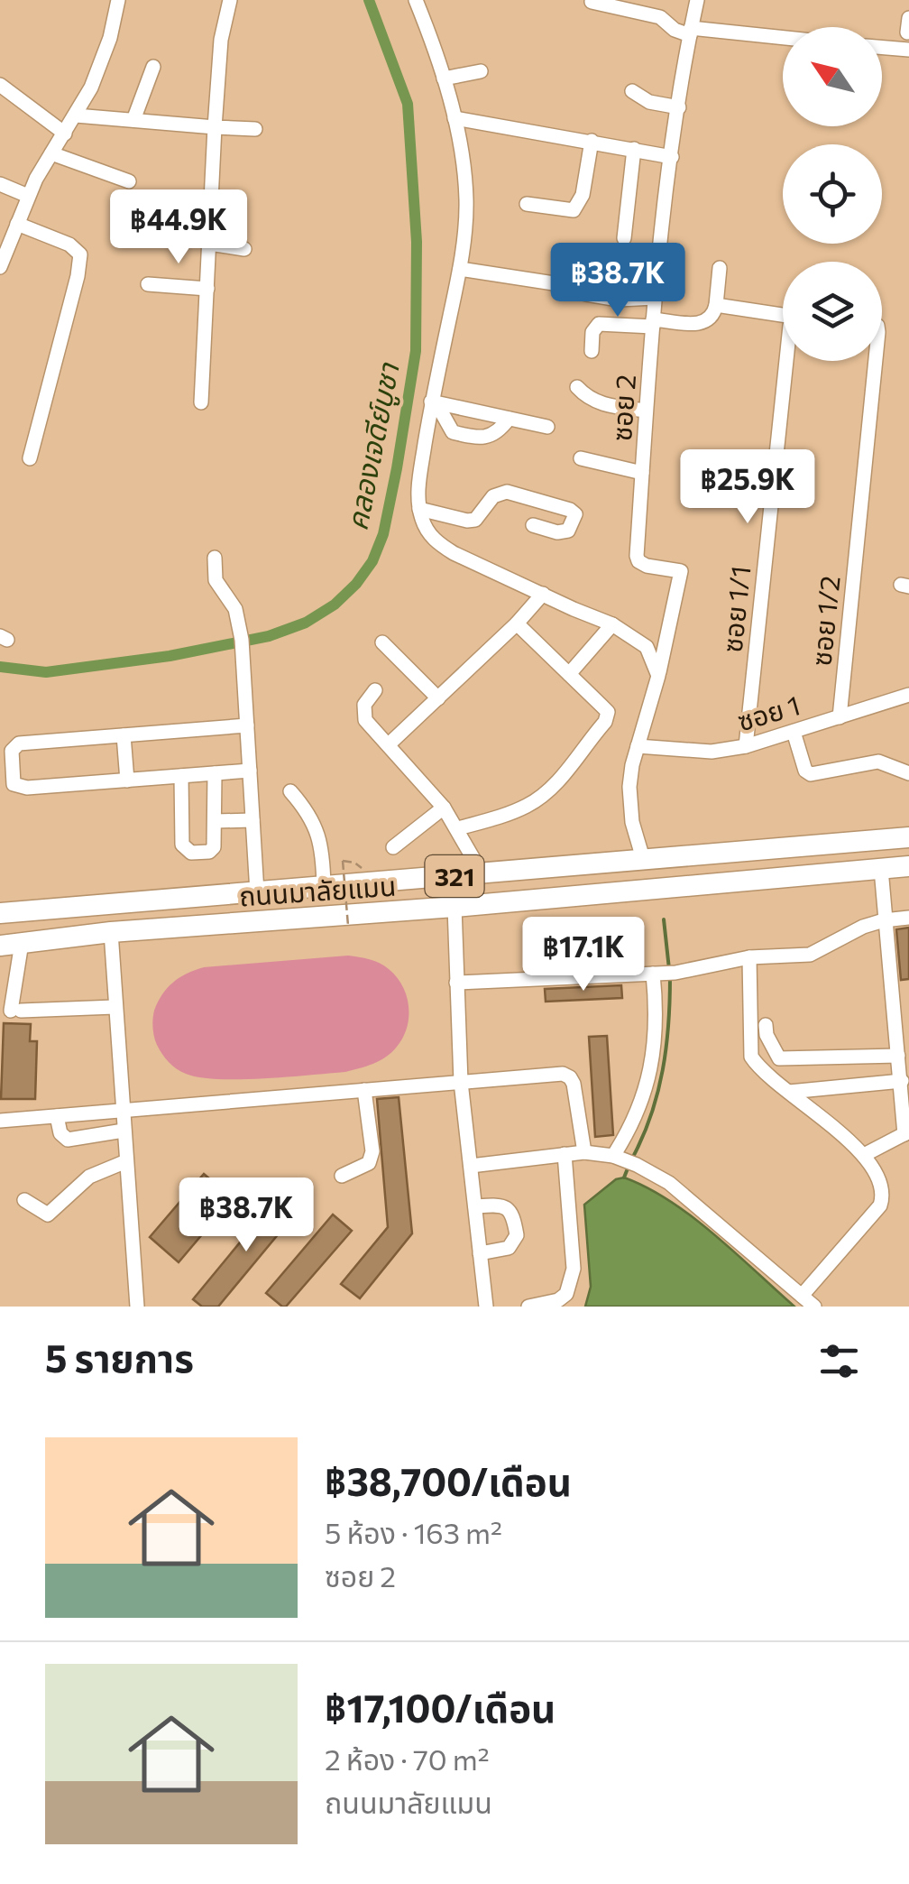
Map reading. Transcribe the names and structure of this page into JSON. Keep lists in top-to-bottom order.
{
  "streets": {
    "highway": ["321", "ถนนมาลัยแมน"],
    "street": [
      "ซอย 2",
      "ซอย 1/1",
      "ซอย 1/2",
      "ซอย 1"
    ]
  },
  "crossings": [
    ["ซอย 1/1", "ซอย 1"],
    ["ซอย 1/2", "ซอย 1"]
  ],
  "water": ["คลองเจดีย์บูชา"],
  "north": "top left",
  "page": {
    "price": [
      "฿44.9K",
      "฿38.7K",
      "฿25.9K",
      "฿17.1K",
      "฿38.7K"
    ],
    "heading": "5 รายการ",
    "list": [
      {
        "name": "฿38,700/เดือน",
        "note": "5 ห้อง · 163 m² · ซอย 2"
      },
      {
        "name": "฿17,100/เดือน",
        "note": "2 ห้อง · 70 m² · ถนนมาลัยแมน"
      }
    ]
  }
}
